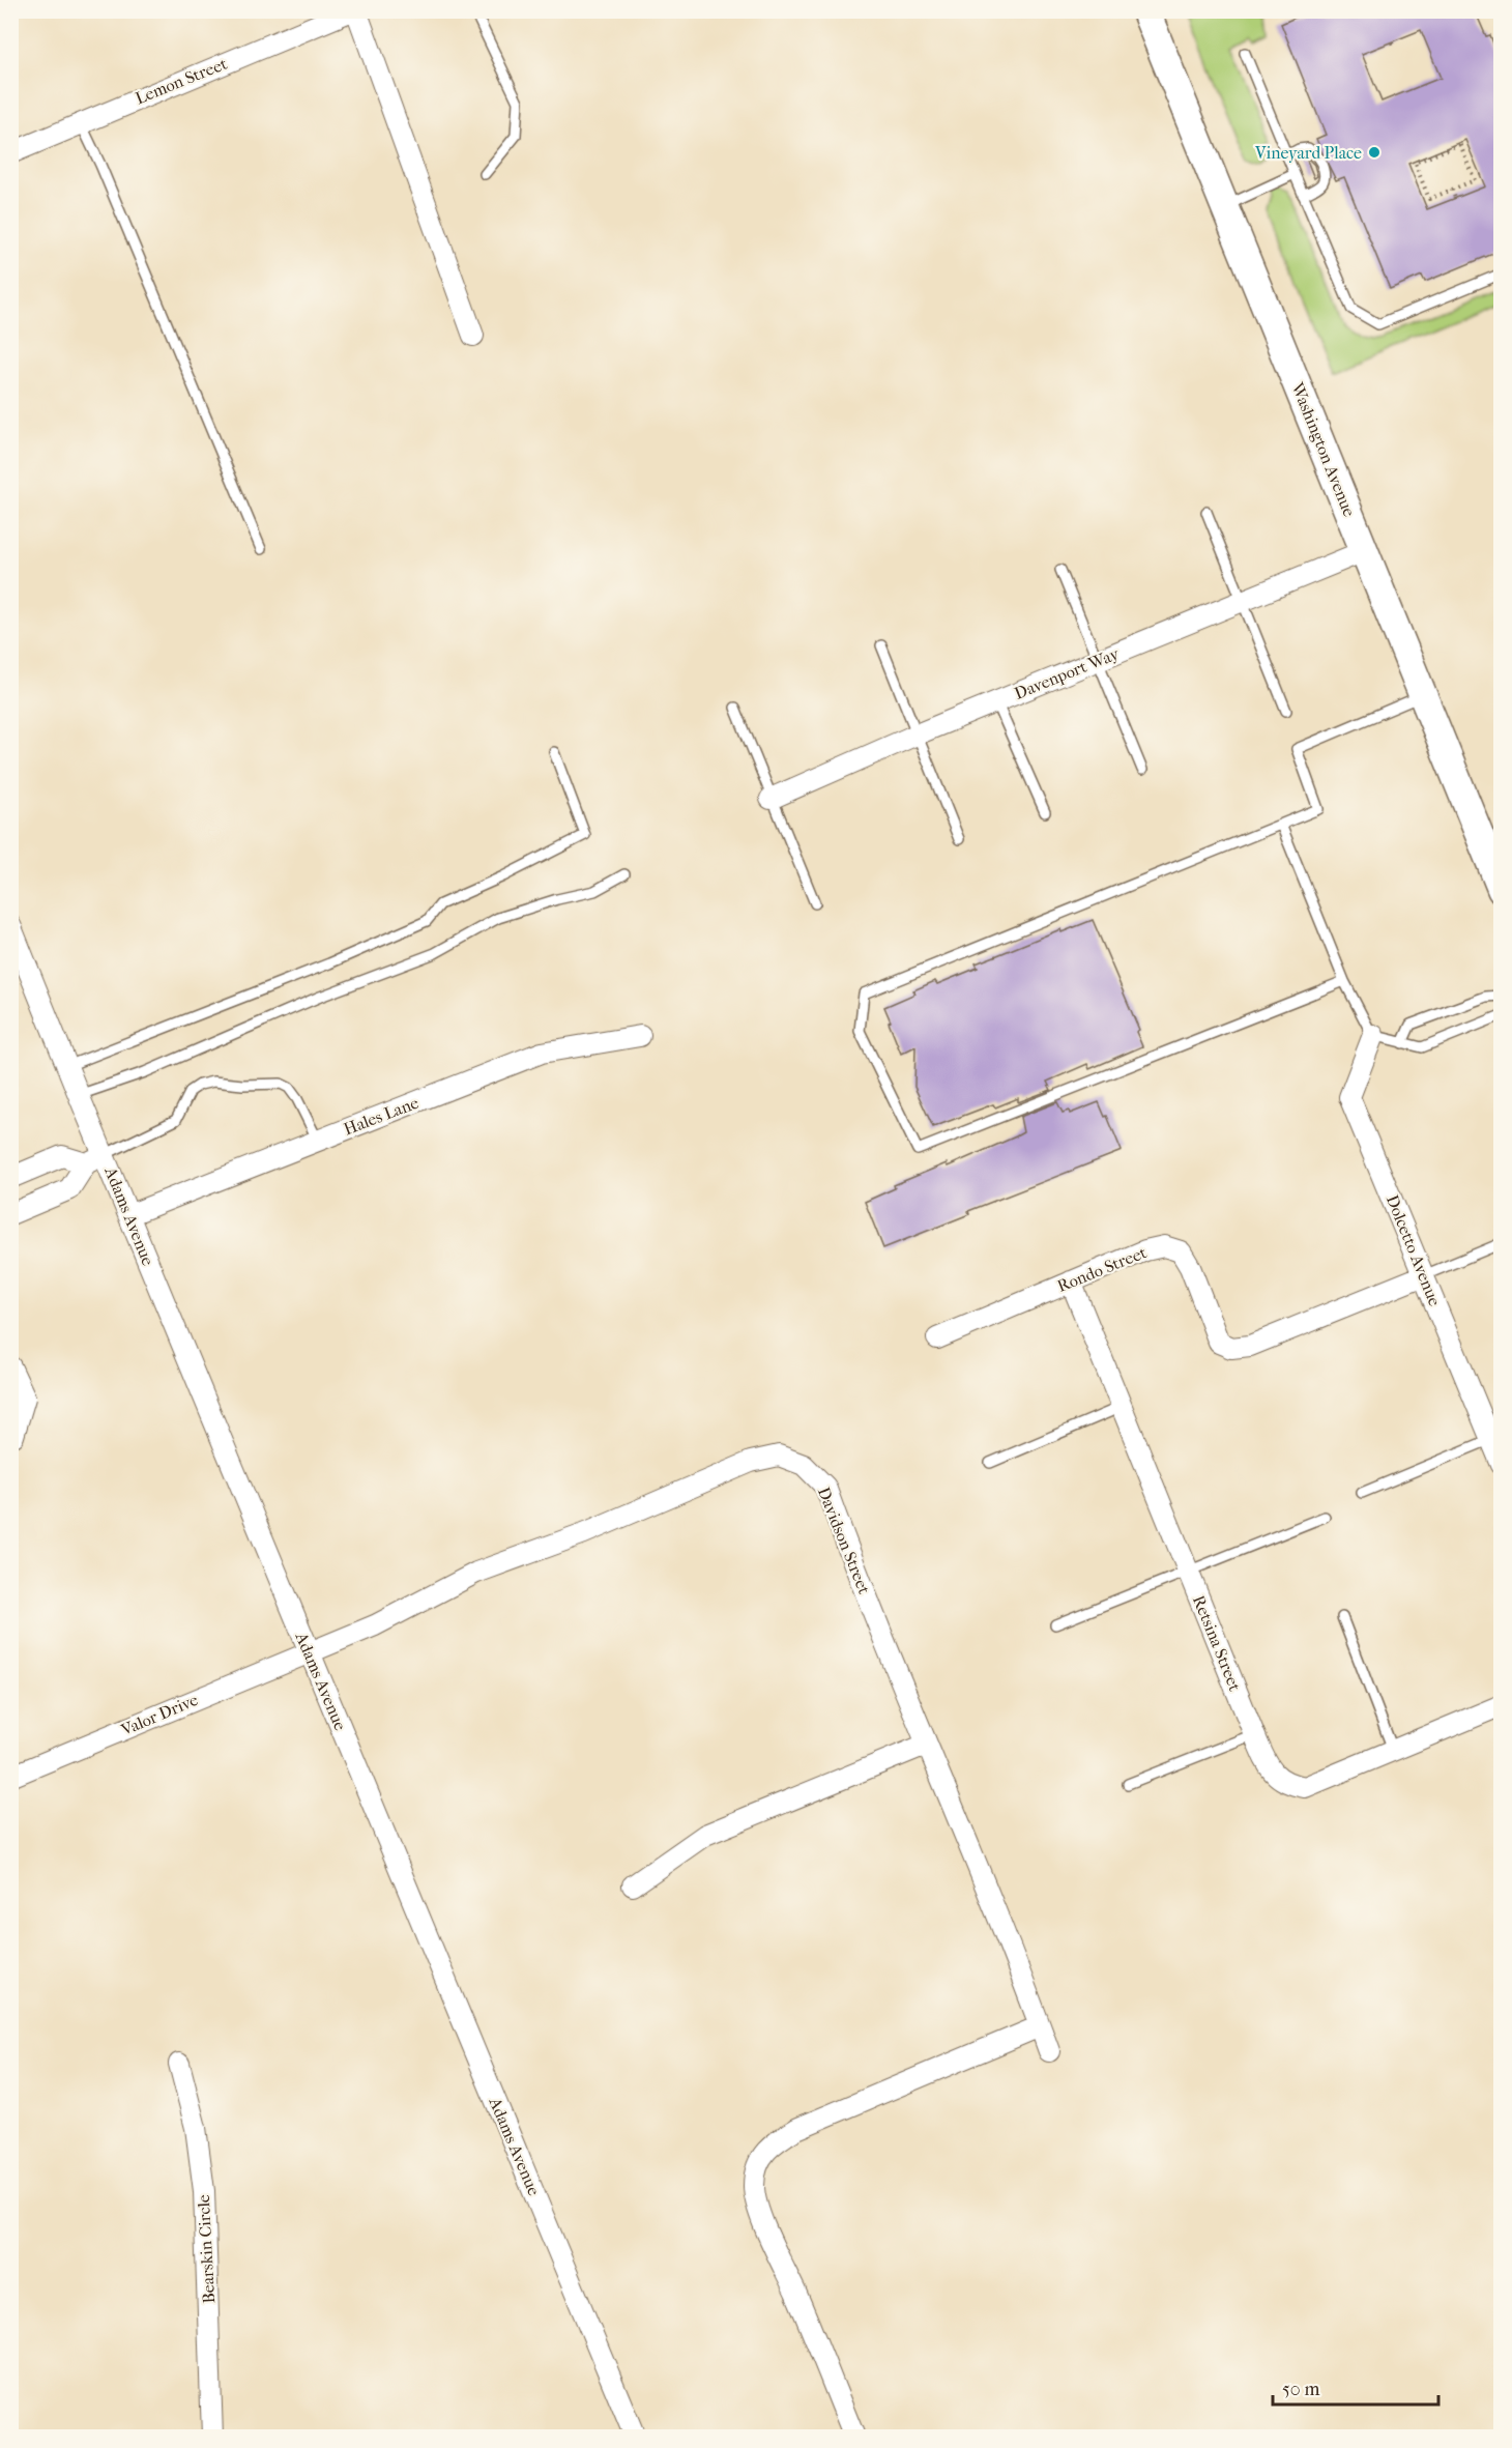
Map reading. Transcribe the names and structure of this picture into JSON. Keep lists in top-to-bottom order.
{
  "streets": {
    "main road": ["Washington Avenue"],
    "street": [
      "Lemon Street",
      "Davenport Way",
      "Hales Lane",
      "Adams Avenue",
      "Dolcetto Avenue",
      "Rondo Street",
      "Davidson Street",
      "Retsina Street",
      "Valor Drive",
      "Bearskin Circle"
    ]
  },
  "crossings": [
    ["Washington Avenue", "Davenport Way"],
    ["Hales Lane", "Adams Avenue"],
    ["Adams Avenue", "Davidson Street"],
    ["Adams Avenue", "Valor Drive"],
    ["Dolcetto Avenue", "Rondo Street"],
    ["Rondo Street", "Retsina Street"],
    ["Davidson Street", "Valor Drive"]
  ],
  "places": ["Vineyard Place"],
  "scale_bar": "50 m"
}
